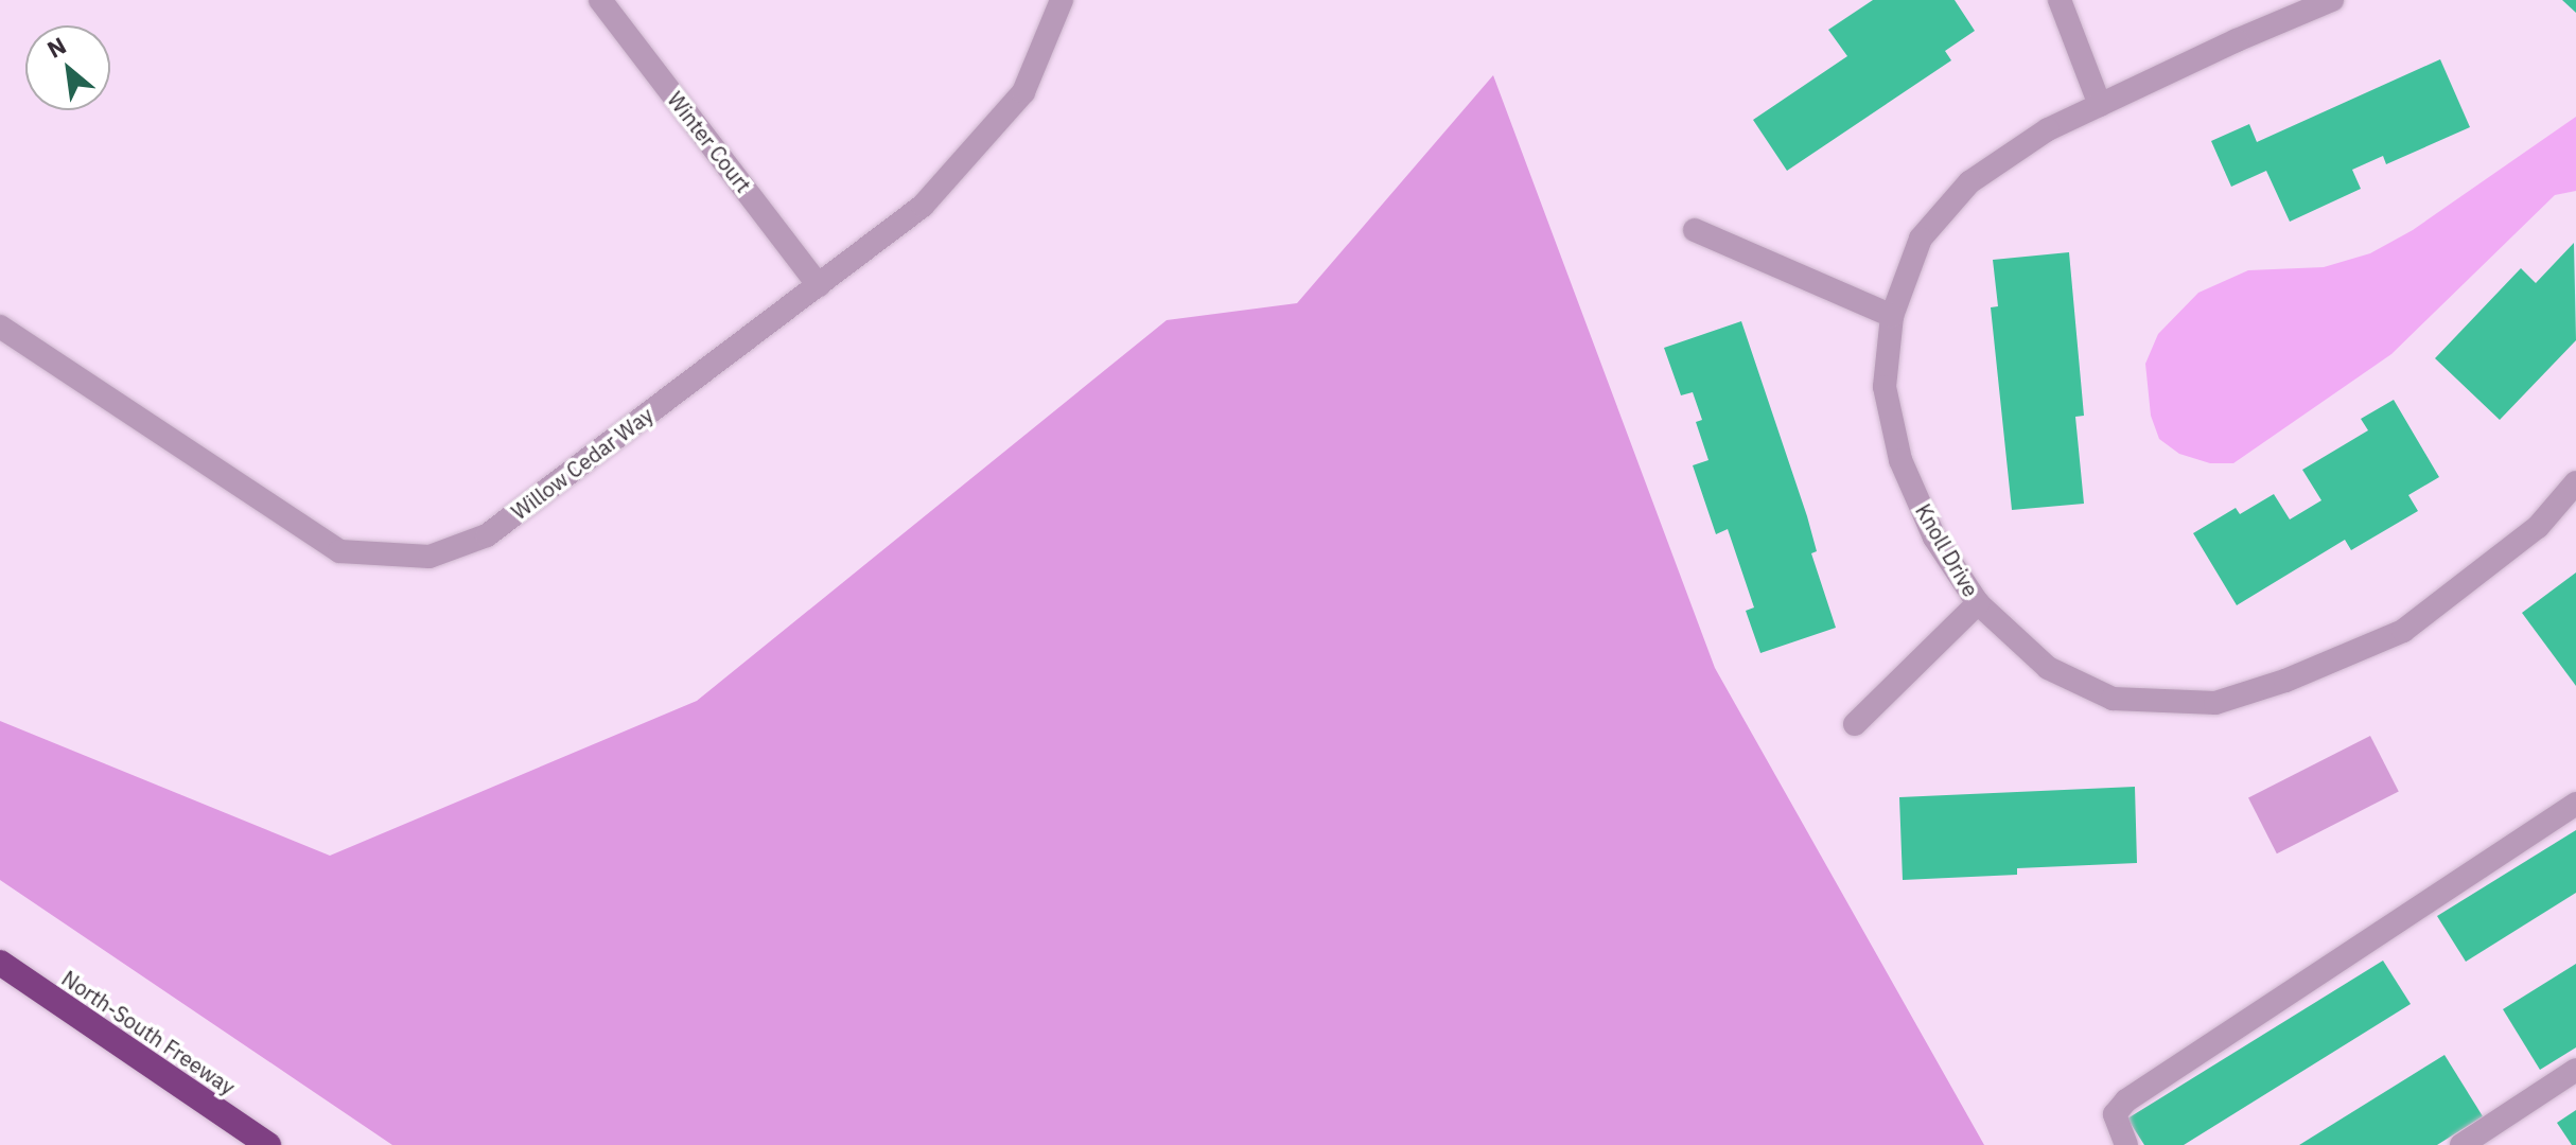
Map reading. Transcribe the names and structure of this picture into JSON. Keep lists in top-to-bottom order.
{
  "streets": {
    "highway": ["North-South Freeway"],
    "street": ["Winter Court", "Willow Cedar Way", "Knoll Drive"]
  },
  "crossings": [
    ["Winter Court", "Willow Cedar Way"]
  ],
  "north": "top left"
}
